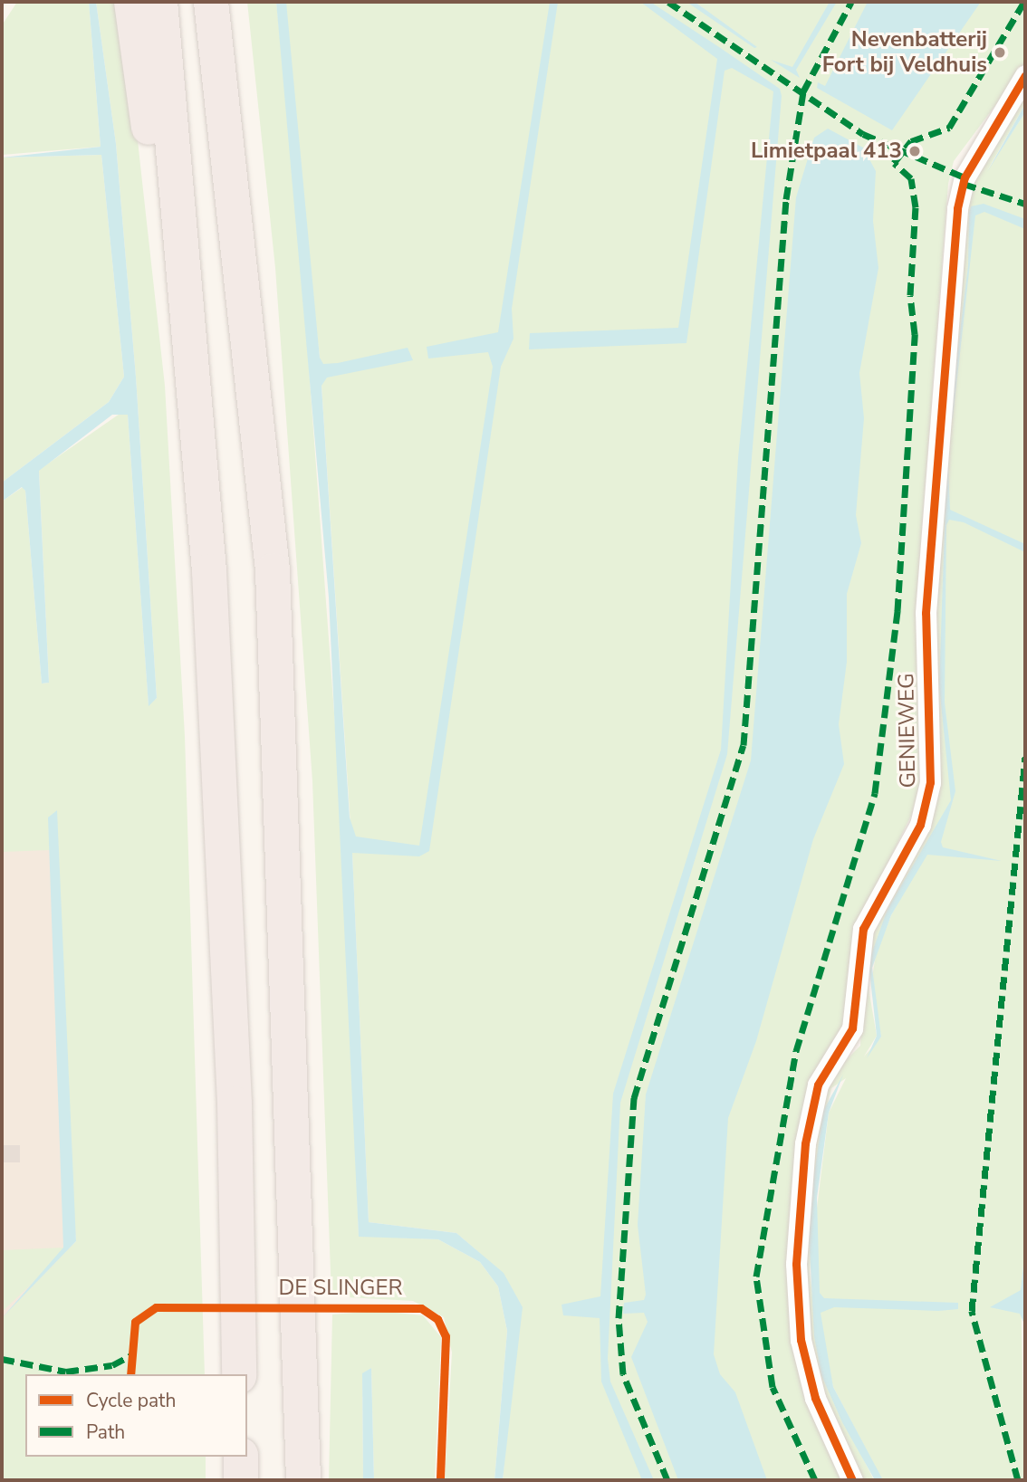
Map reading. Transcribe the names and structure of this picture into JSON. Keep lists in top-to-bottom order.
{
  "streets": {
    "street": ["GENIEWEG"],
    "cycle path": ["DE SLINGER"]
  },
  "places": ["Nevenbatterij Fort bij Veldhuis", "Limietpaal 413"],
  "legend": ["Cycle path", "Path"]
}
